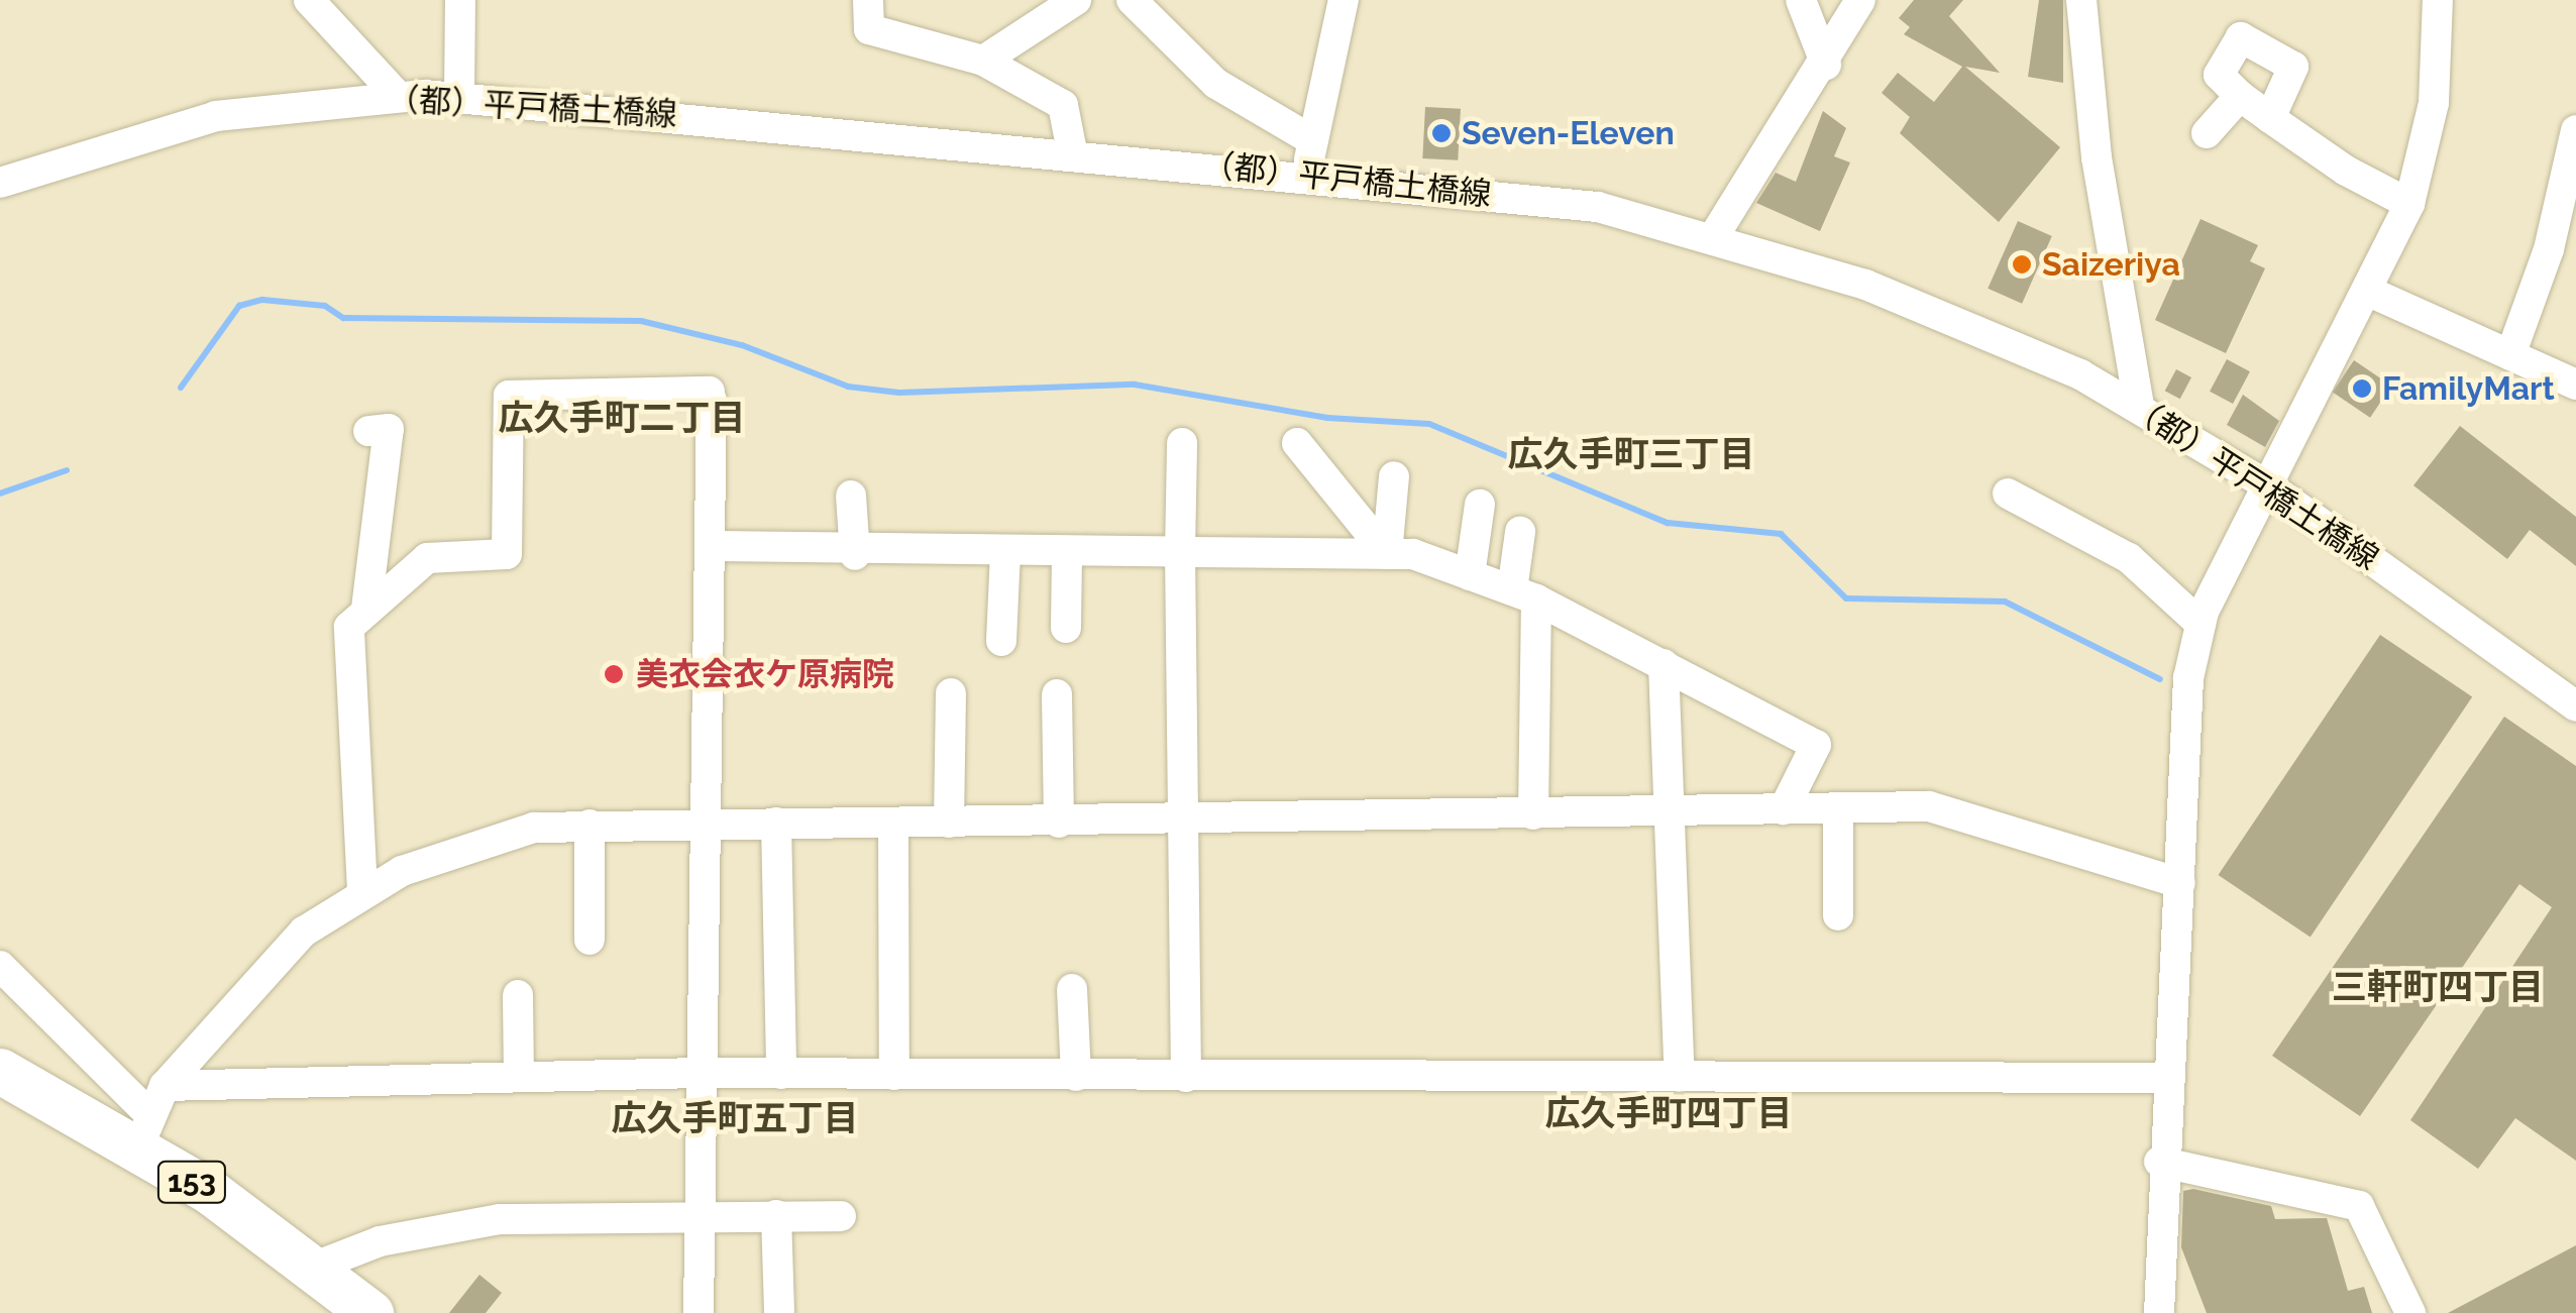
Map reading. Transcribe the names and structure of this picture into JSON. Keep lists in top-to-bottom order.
{
  "streets": {
    "highway": ["153"],
    "street": ["（都）平戸橋土橋線"]
  },
  "districts": [
    "広久手町二丁目",
    "広久手町三丁目",
    "三軒町四丁目",
    "広久手町四丁目",
    "広久手町五丁目"
  ],
  "places": [
    "Seven-Eleven",
    "Saizeriya",
    "FamilyMart",
    "美衣会衣ケ原病院"
  ]
}
